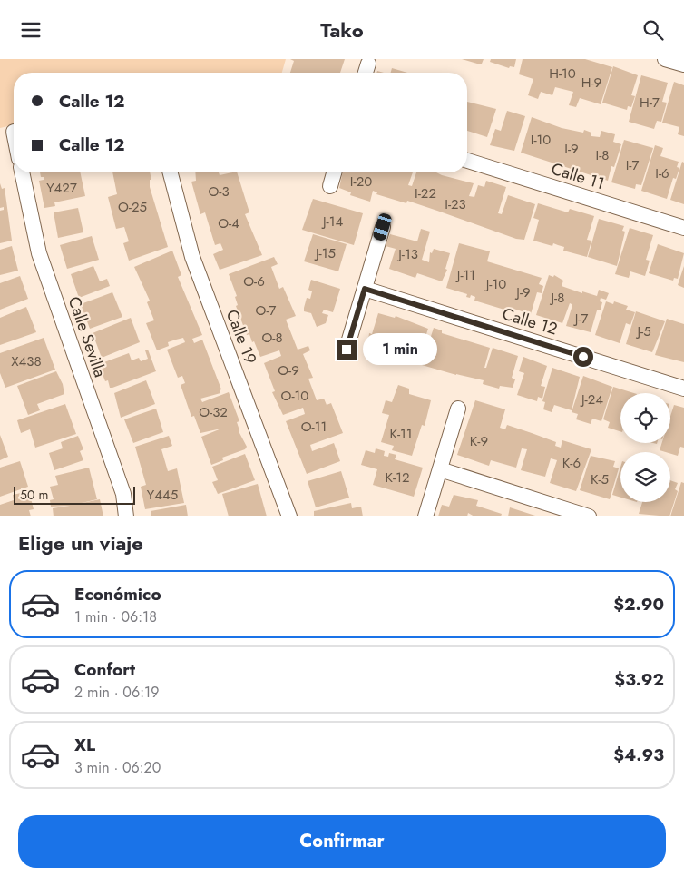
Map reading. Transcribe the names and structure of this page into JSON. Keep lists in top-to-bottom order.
{
  "streets": {
    "street": [
      "Calle 11",
      "Calle 12",
      "Calle Sevilla",
      "Calle 19"
    ]
  },
  "house_numbers": [
    "H-10",
    "H-9",
    "H-7",
    "I-10",
    "I-9",
    "I-8",
    "I-7",
    "I-6",
    "I-20",
    "Y427",
    "O-3",
    "I-22",
    "I-23",
    "O-25",
    "J-14",
    "O-4",
    "J-15",
    "J-13",
    "J-11",
    "O-6",
    "J-10",
    "J-9",
    "J-8",
    "O-7",
    "J-7",
    "J-5",
    "O-8",
    "X438",
    "O-9",
    "O-10",
    "J-24",
    "O-32",
    "O-11",
    "K-11",
    "K-9",
    "K-6",
    "K-12",
    "K-5",
    "Y445"
  ],
  "scale_bar": "50 m",
  "page": {
    "header": "Tako",
    "banner": ["Calle 12", "Calle 12"],
    "bubble": "1 min",
    "scale": "50 m",
    "heading": "Elige un viaje",
    "list": [
      {
        "name": "Económico",
        "note": "1 min · 06:18",
        "value": "$2.90"
      },
      {
        "name": "Confort",
        "note": "2 min · 06:19",
        "value": "$3.92"
      },
      {
        "name": "XL",
        "note": "3 min · 06:20",
        "value": "$4.93"
      }
    ],
    "buttons": "Confirmar"
  }
}
